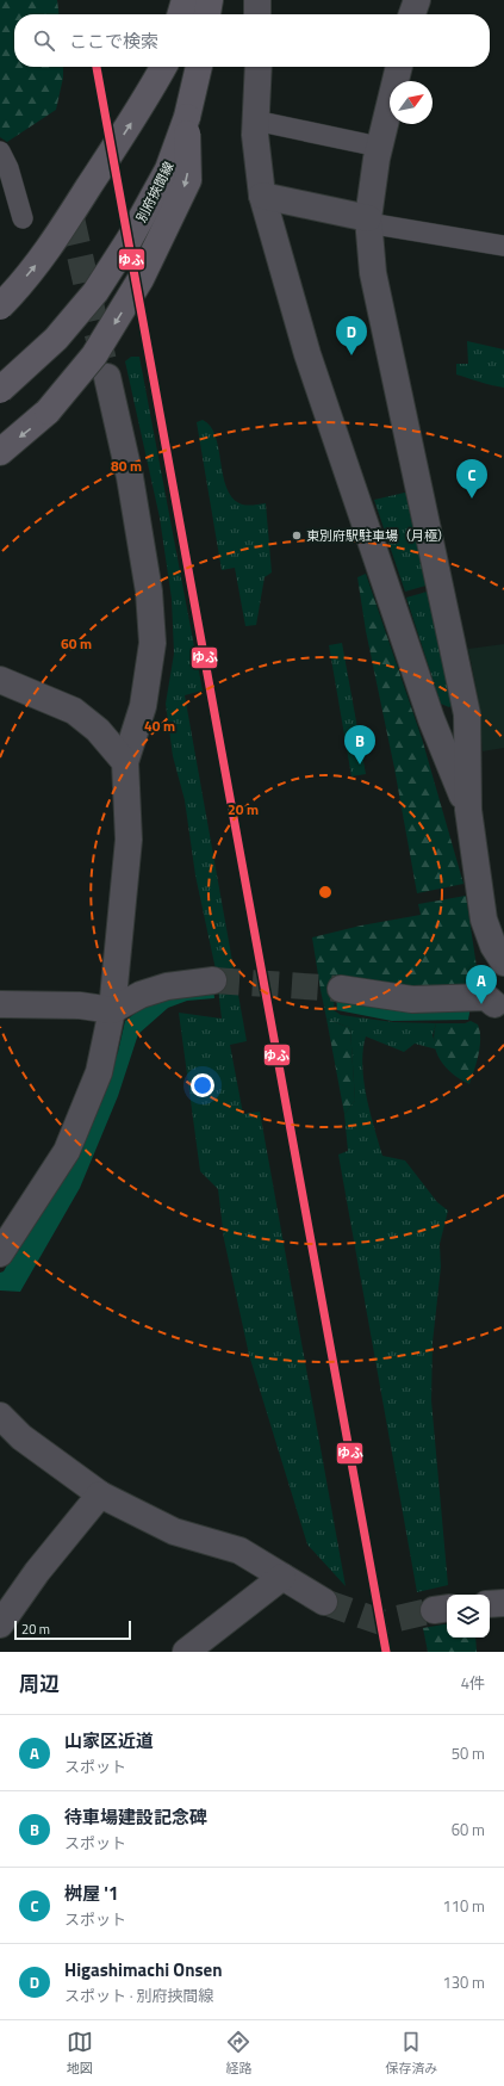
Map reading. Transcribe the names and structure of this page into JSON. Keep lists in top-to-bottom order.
{
  "streets": {
    "main road": ["別府挾間線"]
  },
  "places": ["東別府駅駐車場（月極）"],
  "lines": ["transit line ゆふ"],
  "scale_bar": "20 m",
  "north": "top right",
  "page": {
    "search": "ここで検索",
    "pins": [
      "D",
      "C",
      "B",
      "A"
    ],
    "scale": "20 m",
    "heading": ["周辺", "4件"],
    "list": [
      {
        "mark": "A",
        "name": "山家区近道",
        "note": "スポット",
        "value": "50 m"
      },
      {
        "mark": "B",
        "name": "待車場建設記念碑",
        "note": "スポット",
        "value": "60 m"
      },
      {
        "mark": "C",
        "name": "桝屋 '1",
        "note": "スポット",
        "value": "110 m"
      },
      {
        "mark": "D",
        "name": "Higashimachi Onsen",
        "note": "スポット · 別府挾間線",
        "value": "130 m"
      }
    ],
    "nav": ["地図", "経路", "保存済み"]
  },
  "rings": [
    "80 m",
    "60 m",
    "40 m",
    "20 m"
  ]
}
